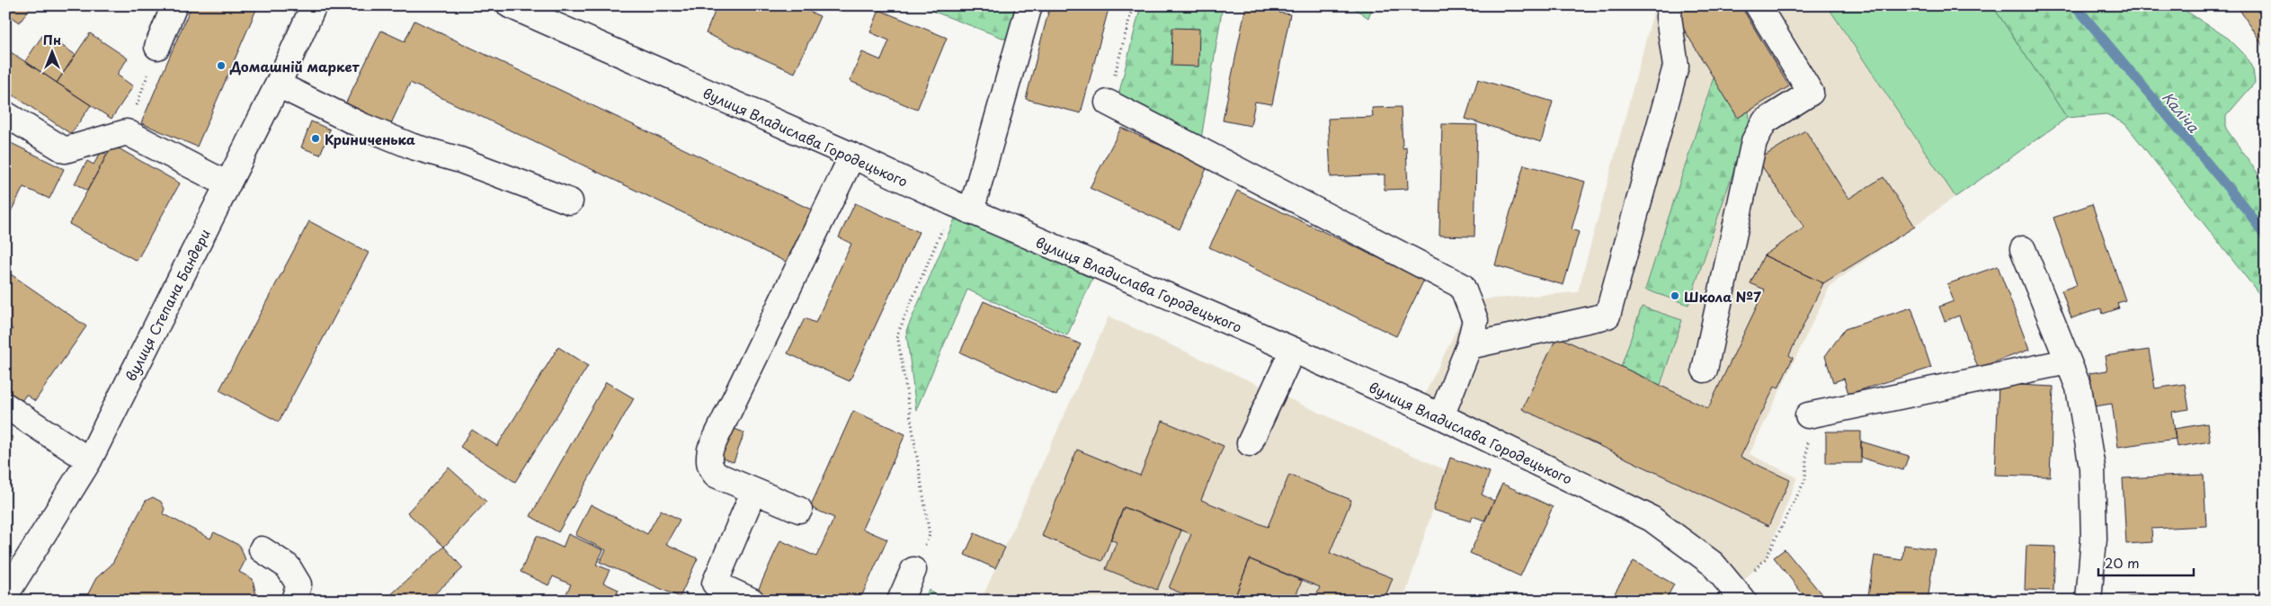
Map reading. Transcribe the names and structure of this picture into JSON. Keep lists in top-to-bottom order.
{
  "streets": {
    "street": ["вулиця Владислава Городецького", "вулиця Степана Бандери"]
  },
  "water": ["Каліча"],
  "places": ["Домашній маркет", "Криниченька", "Школа №7"],
  "scale_bar": "20 m",
  "north": "top"
}
